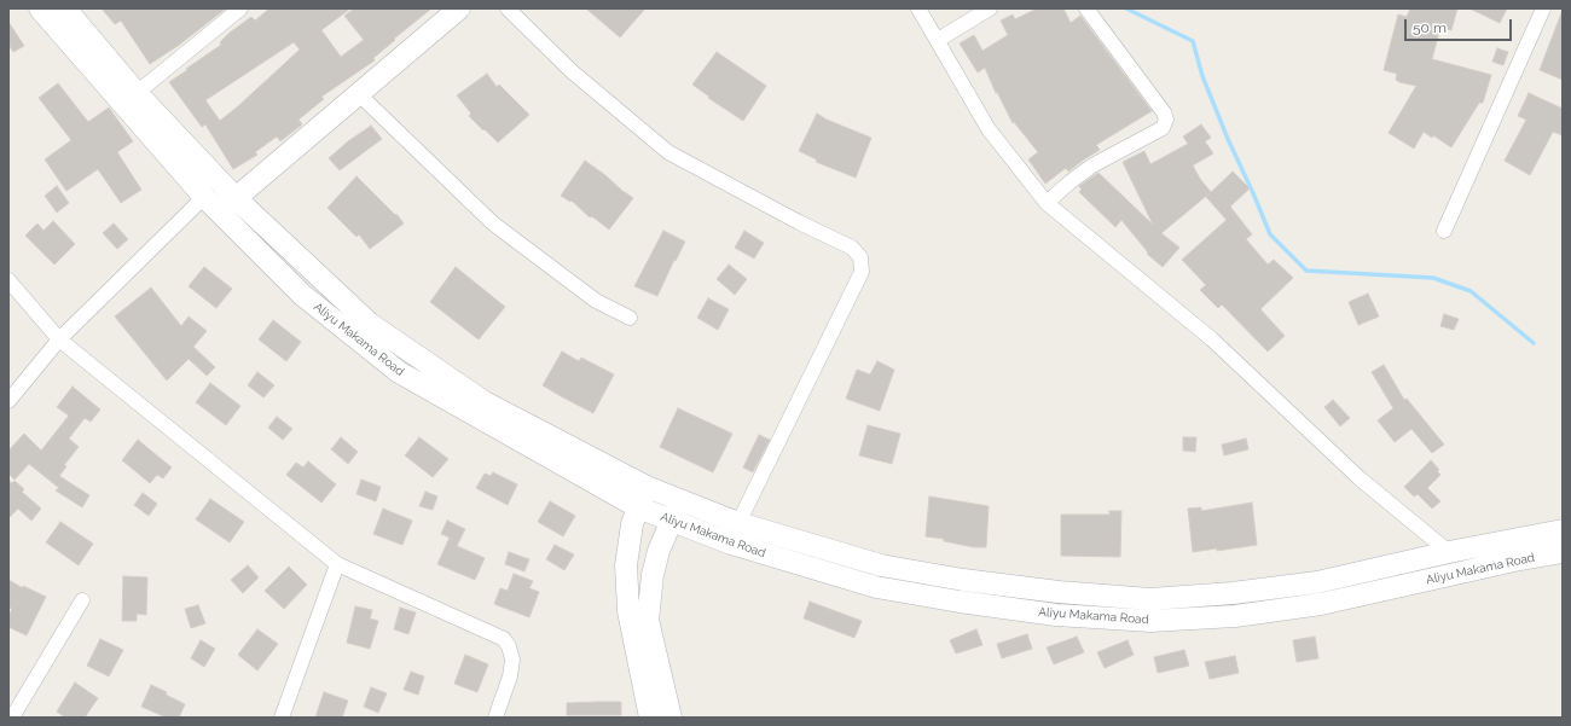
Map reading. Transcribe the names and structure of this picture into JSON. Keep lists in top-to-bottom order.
{
  "streets": {
    "street": ["Aliyu Makama Road"]
  },
  "scale_bar": "50 m"
}
